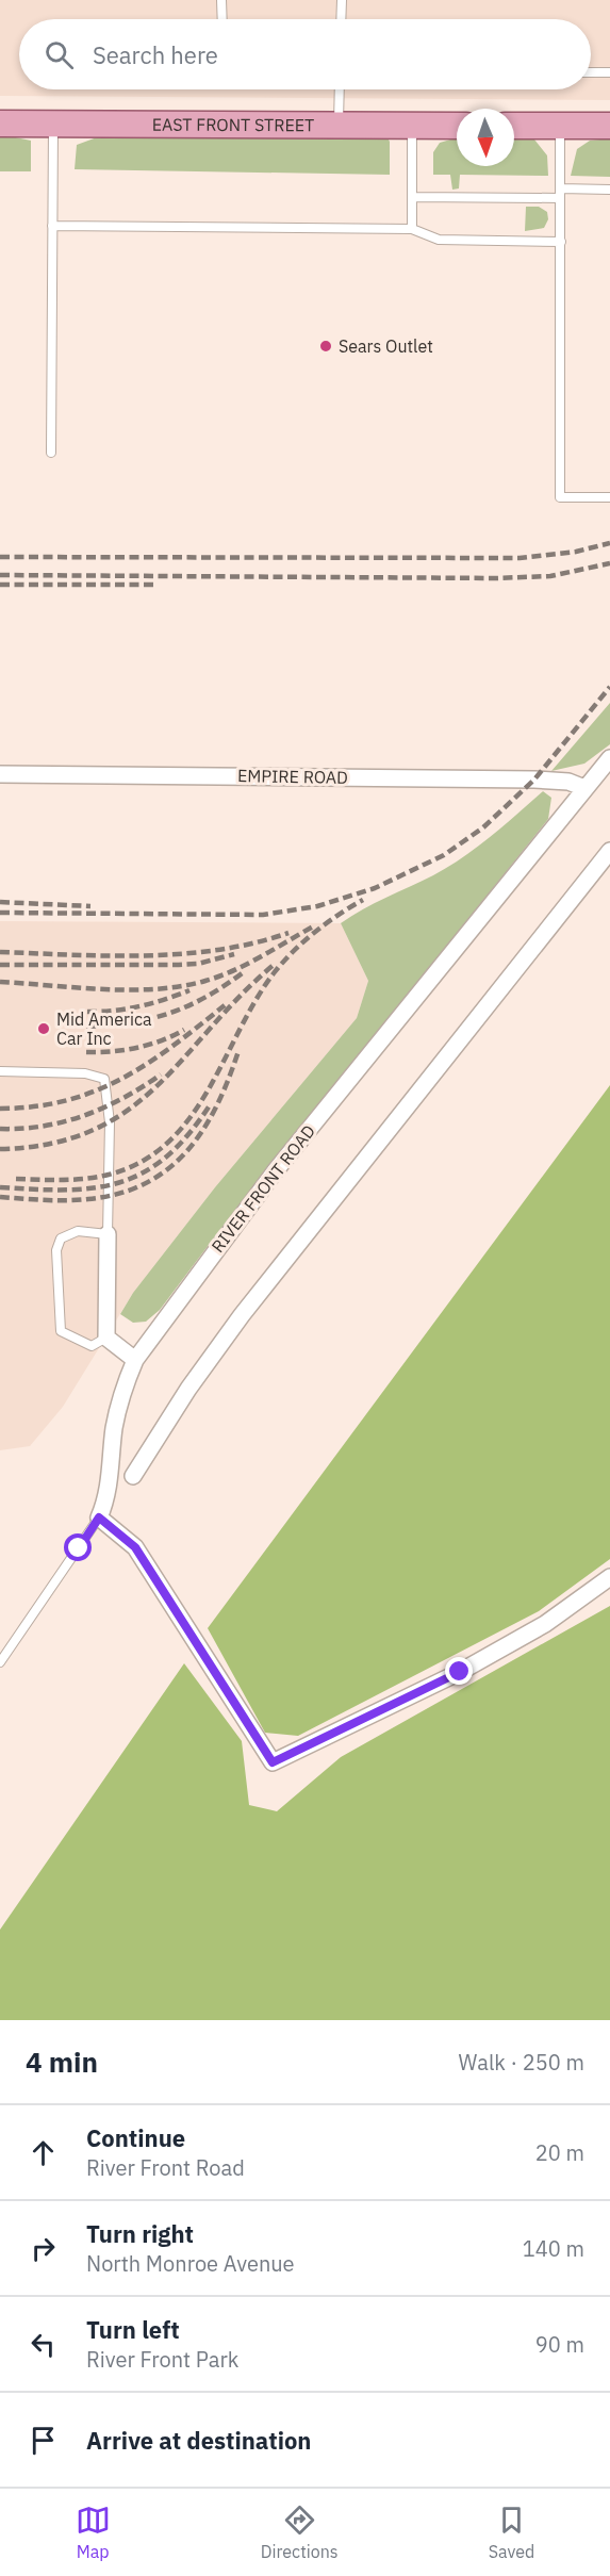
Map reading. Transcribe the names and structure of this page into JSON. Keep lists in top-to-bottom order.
{
  "streets": {
    "main road": ["EAST FRONT STREET"],
    "street": ["EMPIRE ROAD", "RIVER FRONT ROAD"]
  },
  "crossings": [
    ["EMPIRE ROAD", "RIVER FRONT ROAD"]
  ],
  "places": ["Sears Outlet", "Mid America Car Inc"],
  "north": "bottom",
  "page": {
    "search": "Search here",
    "heading": ["4 min", "Walk · 250 m"],
    "list": [
      ["Continue", "River Front Road", "20 m"],
      ["Turn right", "North Monroe Avenue", "140 m"],
      ["Turn left", "River Front Park", "90 m"],
      "Arrive at destination"
    ],
    "nav": ["Map", "Directions", "Saved"]
  }
}
